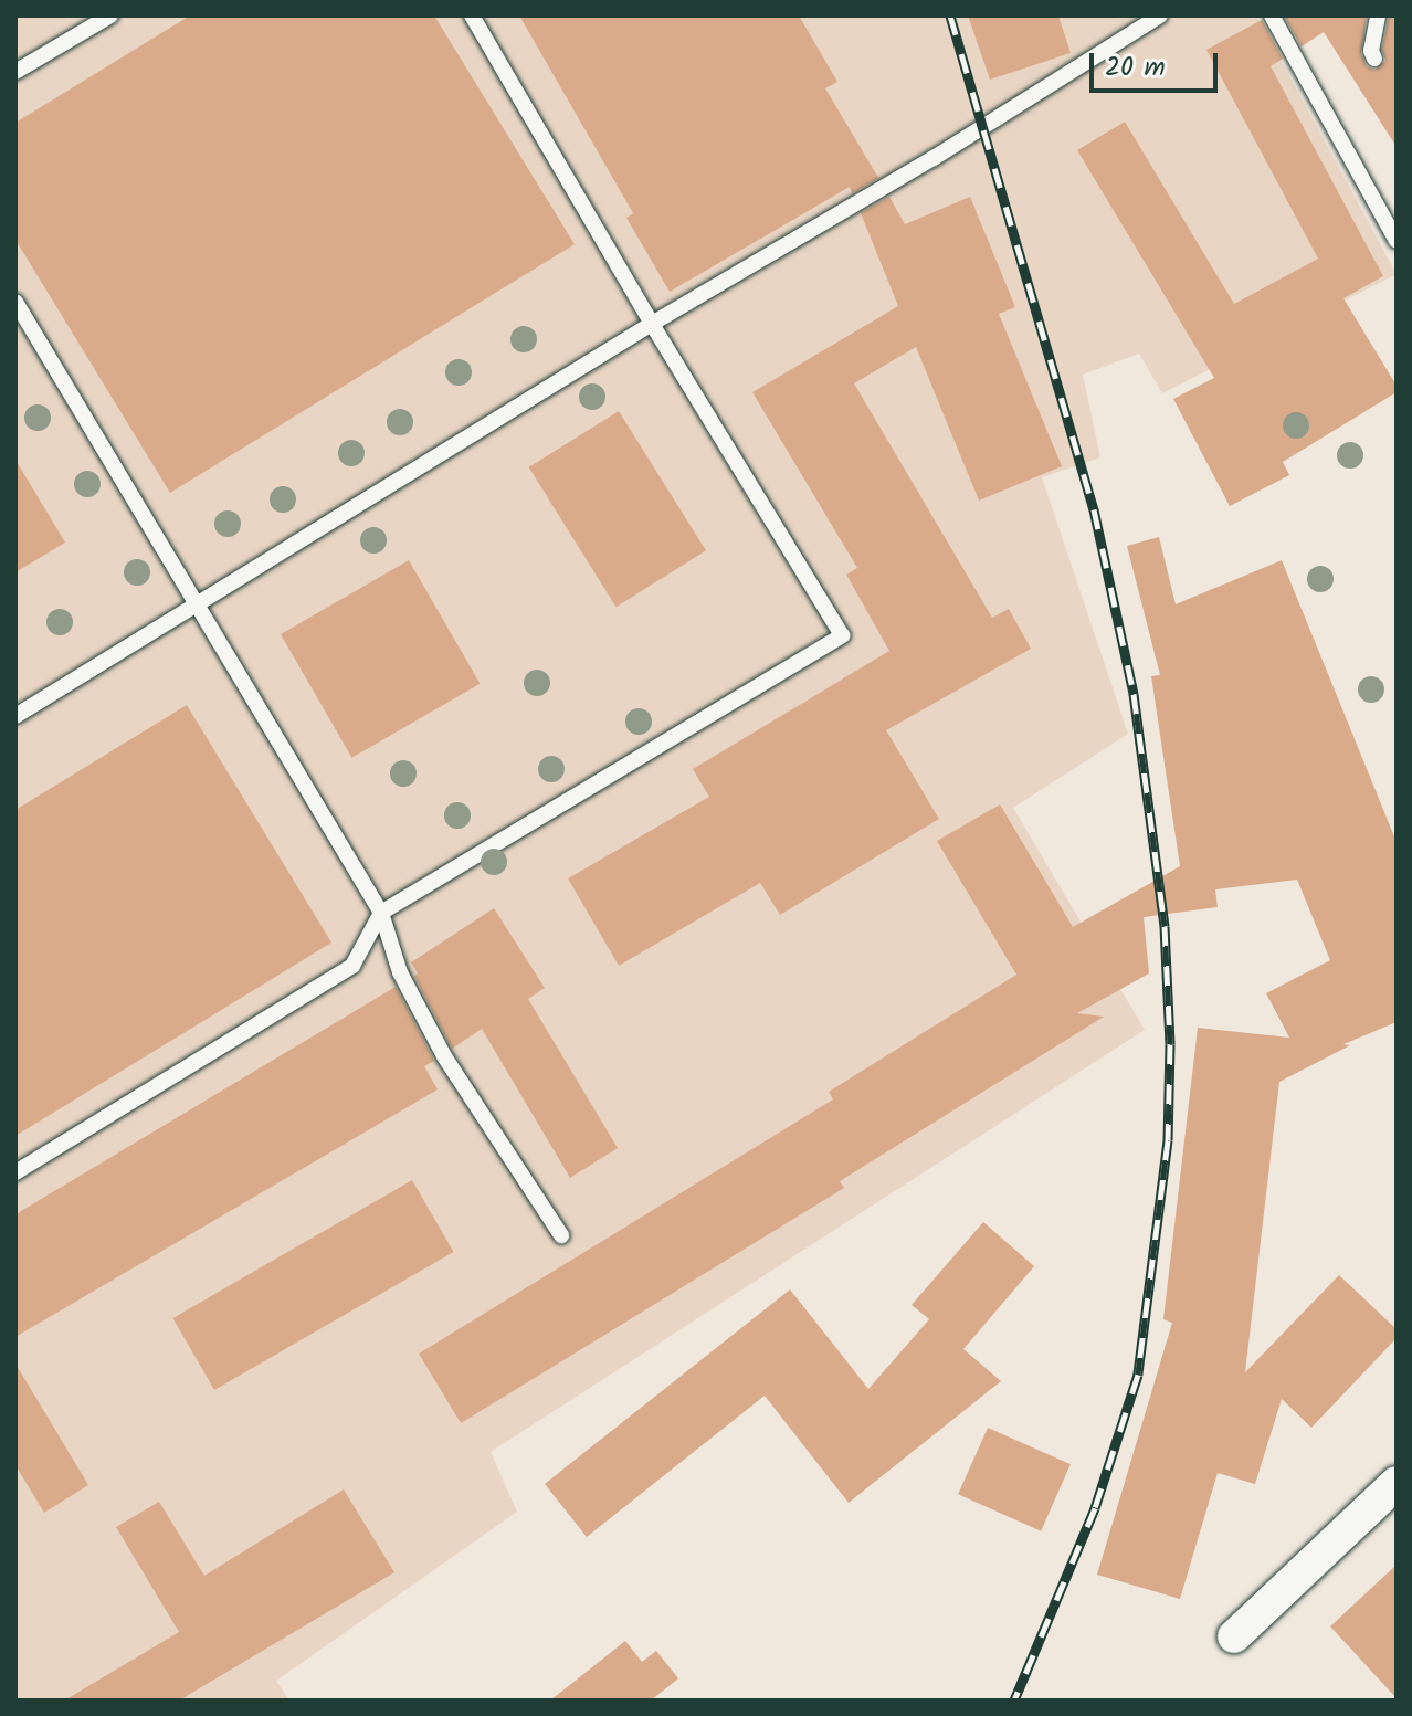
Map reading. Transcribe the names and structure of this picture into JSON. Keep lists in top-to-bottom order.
{
  "scale_bar": "20 m"
}
